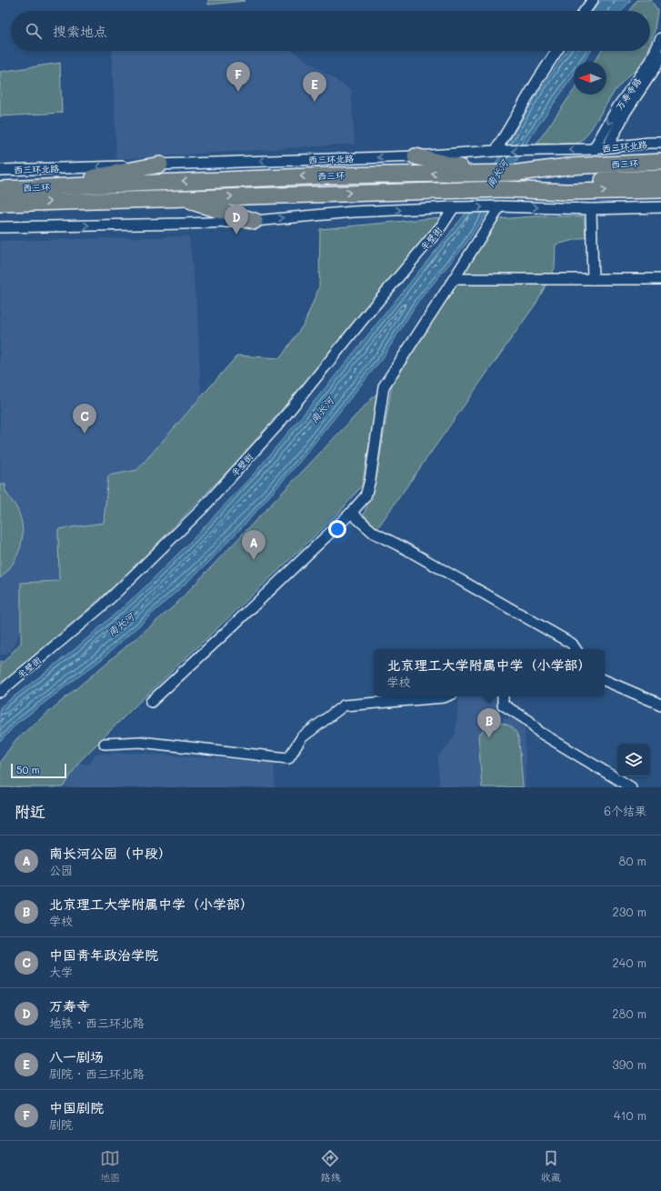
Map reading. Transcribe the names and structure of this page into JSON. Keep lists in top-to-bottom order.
{
  "streets": {
    "highway": ["西三环"],
    "street": ["万寿寺路", "西三环北路", "半壁街"]
  },
  "crossings": [
    ["万寿寺路", "西三环北路"]
  ],
  "water": ["南长河"],
  "scale_bar": "50 m",
  "north": "left",
  "page": {
    "search": "搜索地点",
    "pins": [
      "F",
      "E",
      "D",
      "C",
      "A",
      "B"
    ],
    "popup": ["北京理工大学附属中学（小学部）", "学校"],
    "scale": "50 m",
    "heading": ["附近", "6个结果"],
    "list": [
      {
        "mark": "A",
        "name": "南长河公园（中段）",
        "note": "公园",
        "value": "80 m"
      },
      {
        "mark": "B",
        "name": "北京理工大学附属中学（小学部）",
        "note": "学校",
        "value": "230 m"
      },
      {
        "mark": "C",
        "name": "中国青年政治学院",
        "note": "大学",
        "value": "240 m"
      },
      {
        "mark": "D",
        "name": "万寿寺",
        "note": "地铁 · 西三环北路",
        "value": "280 m"
      },
      {
        "mark": "E",
        "name": "八一剧场",
        "note": "剧院 · 西三环北路",
        "value": "390 m"
      },
      {
        "mark": "F",
        "name": "中国剧院",
        "note": "剧院",
        "value": "410 m"
      }
    ],
    "nav": ["地图", "路线", "收藏"]
  }
}
